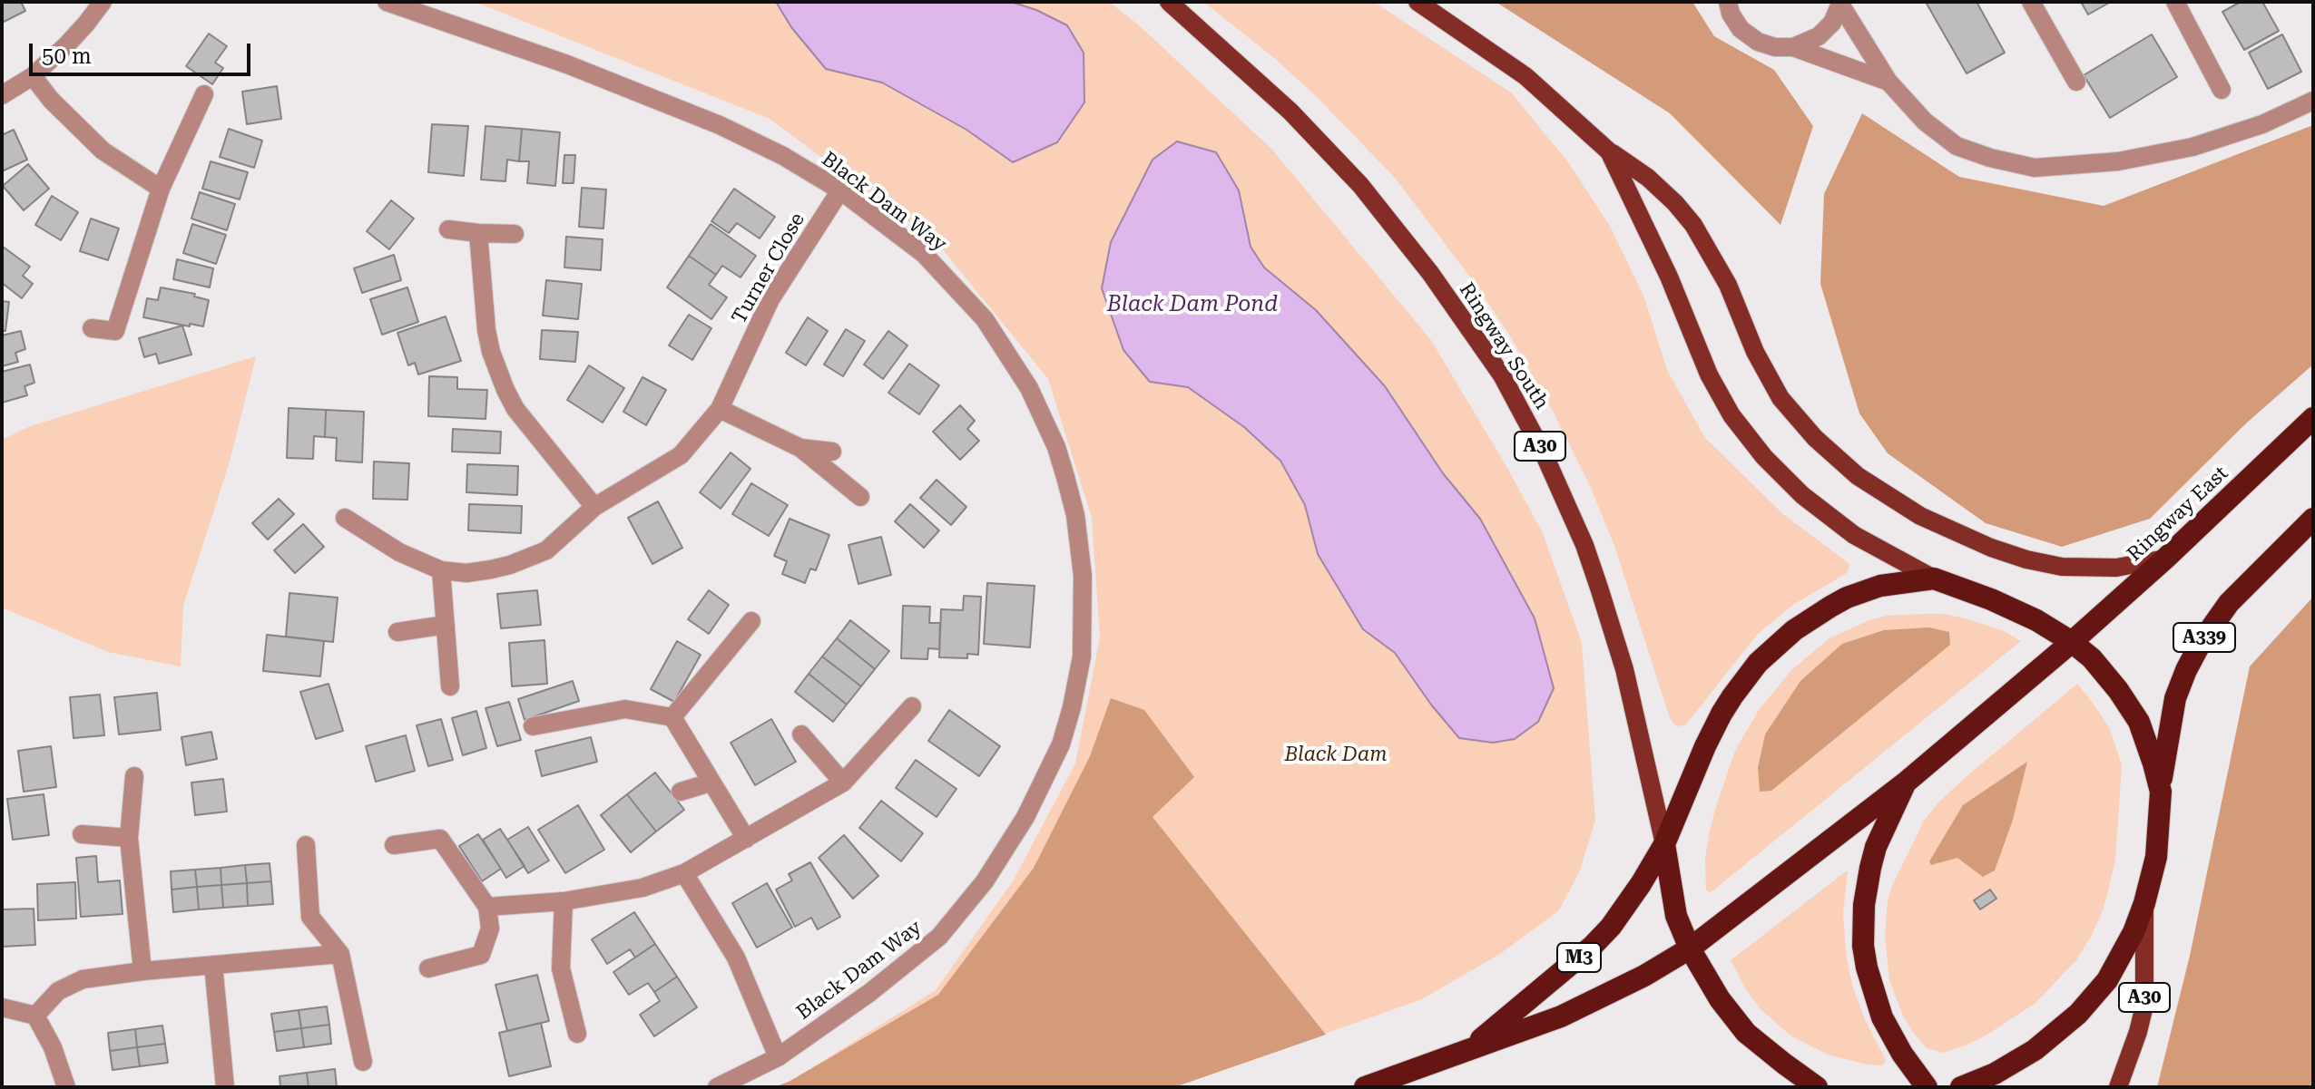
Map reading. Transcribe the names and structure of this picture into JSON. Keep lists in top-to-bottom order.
{
  "streets": {
    "highway": ["Ringway East", "A339", "M3"],
    "main road": ["Ringway South", "A30"],
    "street": ["Black Dam Way", "Turner Close"]
  },
  "crossings": [
    ["Black Dam Way", "Turner Close"],
    ["Ringway South", "M3"],
    ["Ringway East", "M3"]
  ],
  "water": ["Black Dam Pond"],
  "parks": ["Black Dam"],
  "scale_bar": "50 m"
}
